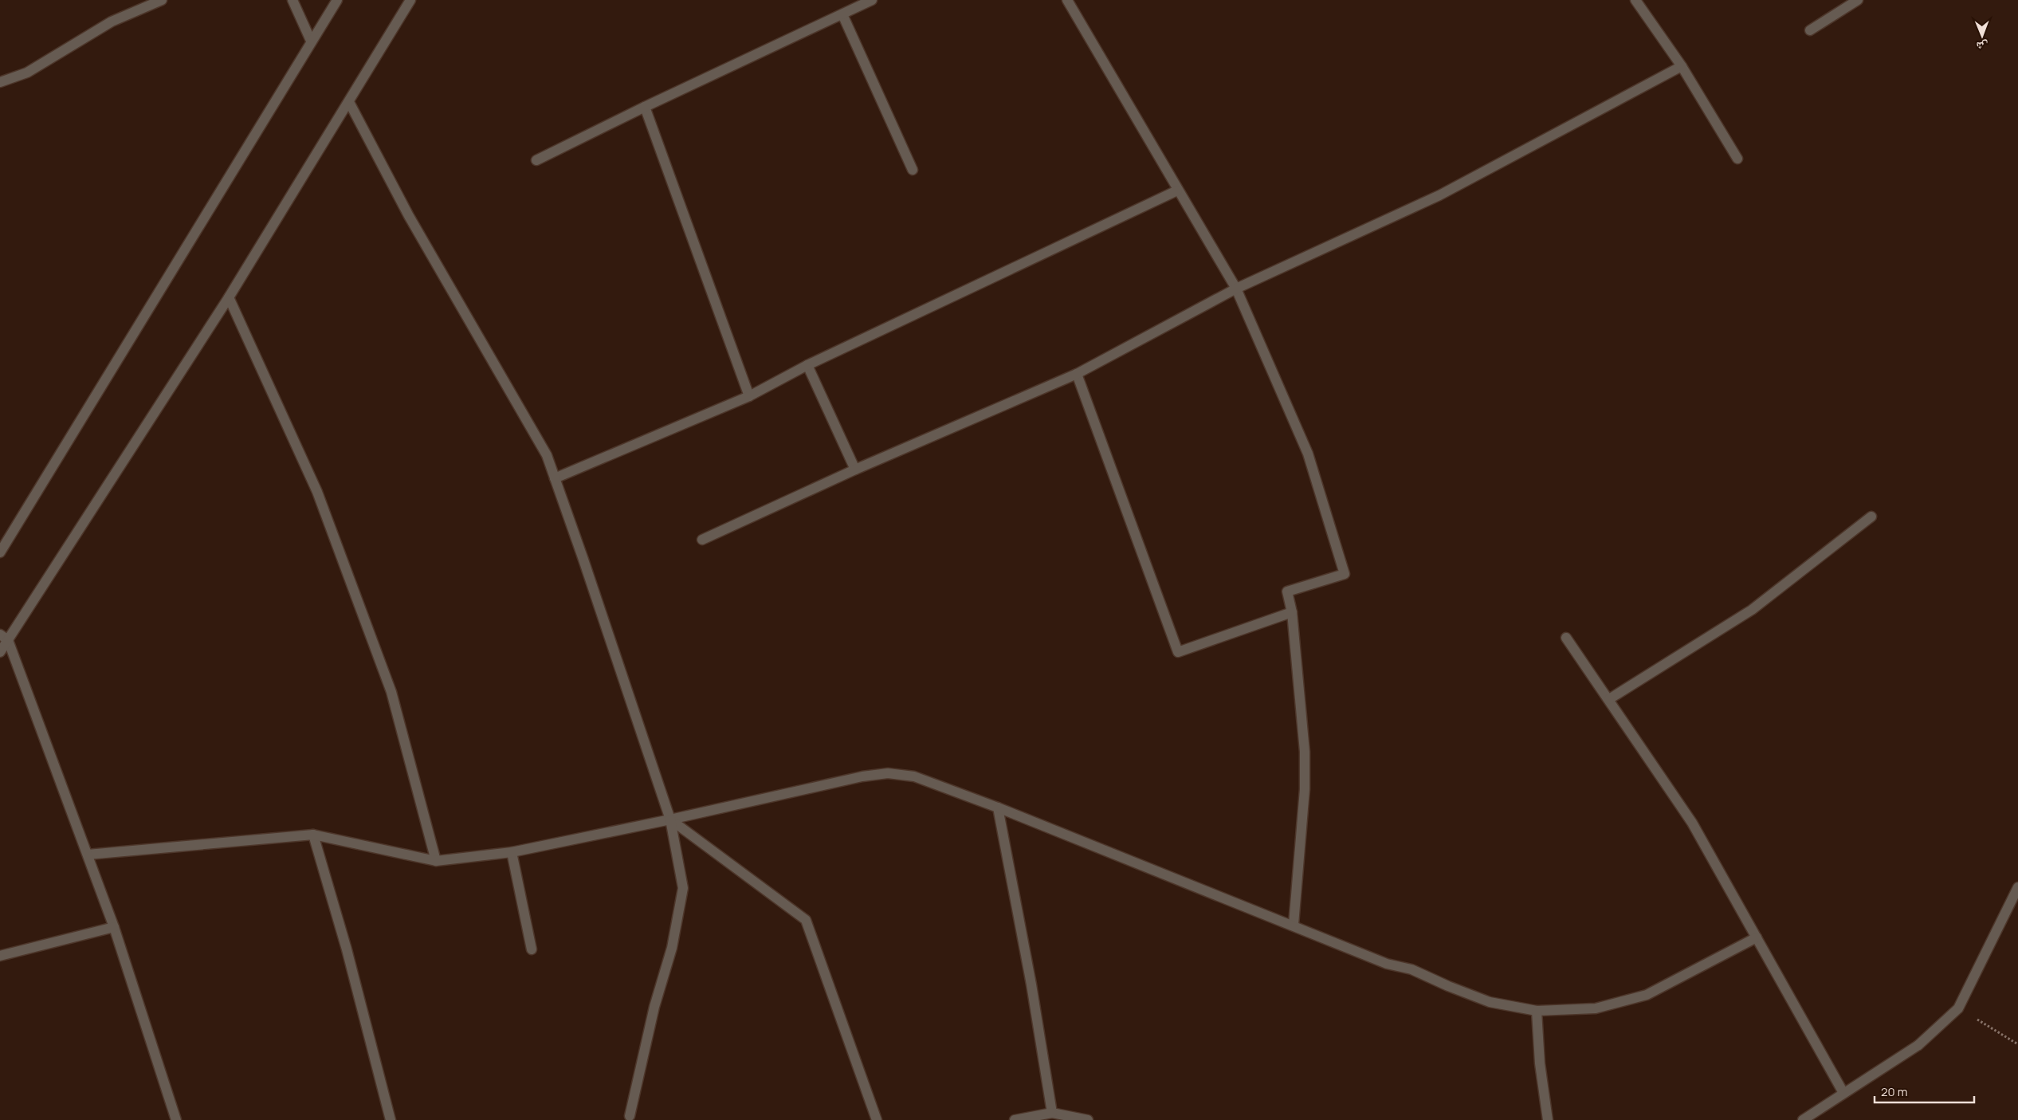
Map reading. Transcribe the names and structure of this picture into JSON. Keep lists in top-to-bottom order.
{
  "scale_bar": "20 m",
  "north": "bottom"
}
